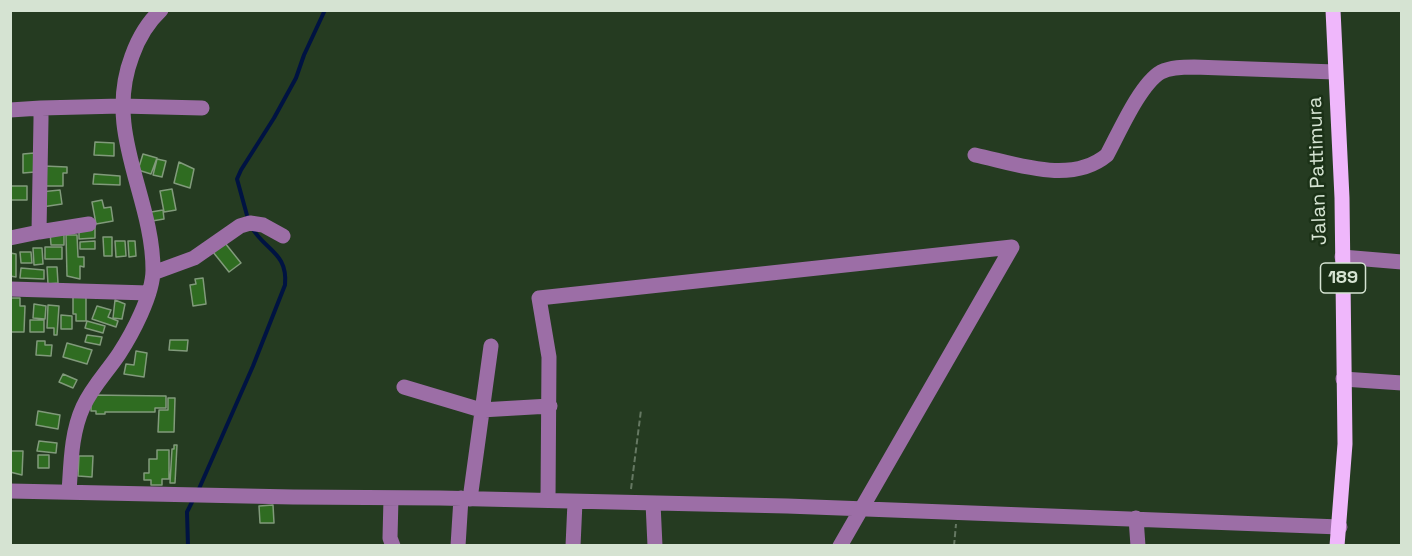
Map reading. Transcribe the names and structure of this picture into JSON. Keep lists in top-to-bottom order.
{
  "streets": {
    "main road": ["Jalan Pattimura", "189"]
  }
}
